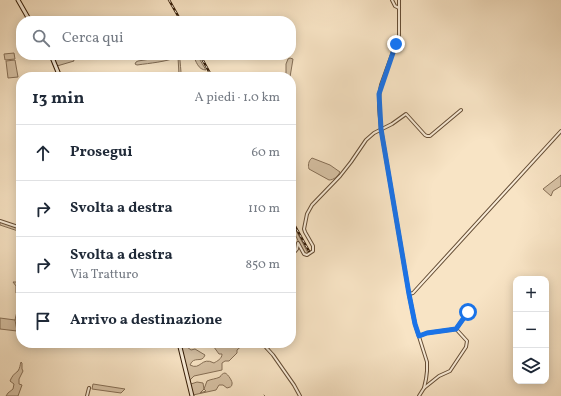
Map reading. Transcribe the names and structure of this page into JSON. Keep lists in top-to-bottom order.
{
  "page": {
    "search": "Cerca qui",
    "heading": ["13 min", "A piedi · 1.0 km"],
    "list": [
      ["Prosegui", "60 m"],
      ["Svolta a destra", "110 m"],
      ["Svolta a destra", "Via Tratturo", "850 m"],
      "Arrivo a destinazione"
    ],
    "map_buttons": ["+", "−"]
  }
}
